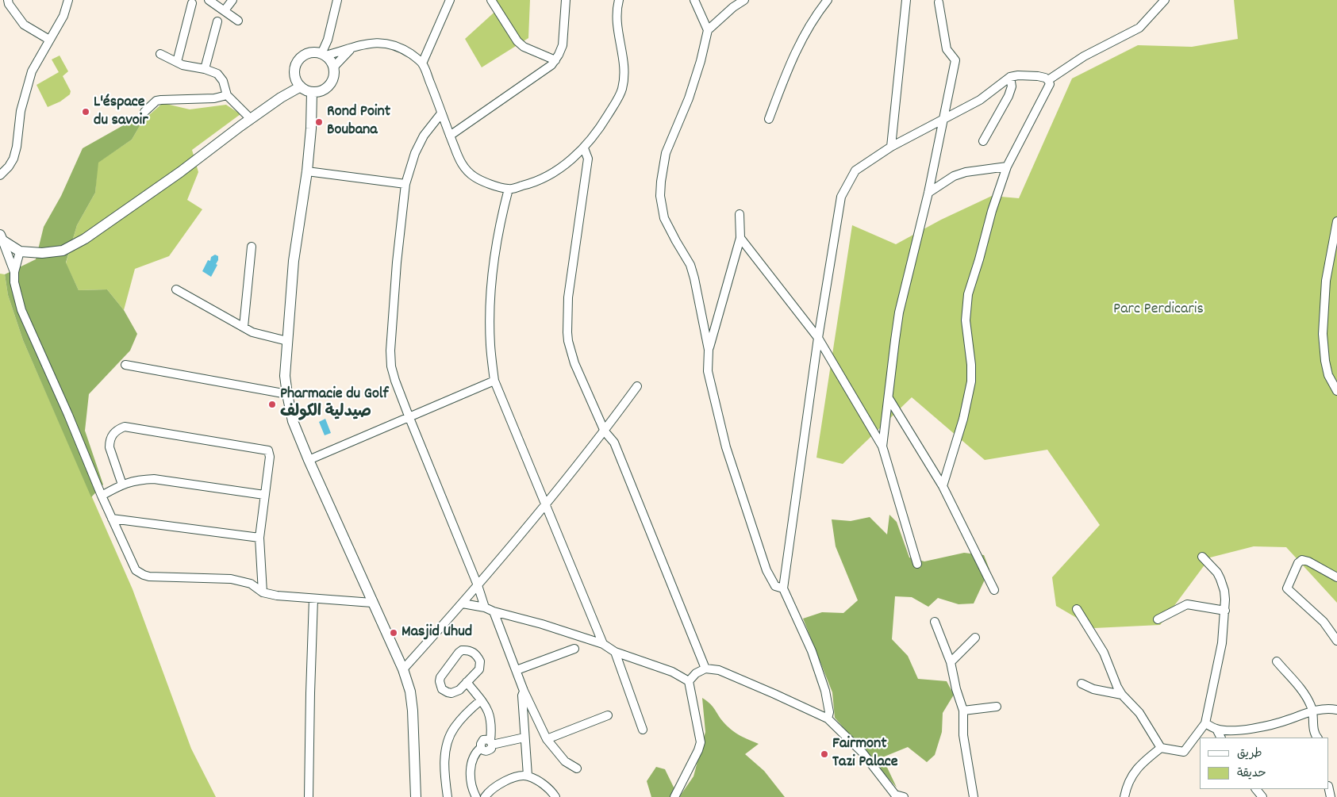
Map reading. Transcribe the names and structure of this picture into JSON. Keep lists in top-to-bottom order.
{
  "parks": ["Parc Perdicaris"],
  "places": [
    "L'éspace du savoir",
    "Rond Point Boubana",
    "Pharmacie du Golf صيدلية الكولف",
    "Masjid Uhud",
    "Fairmont Tazi Palace"
  ],
  "legend": ["طريق", "حديقة"]
}
